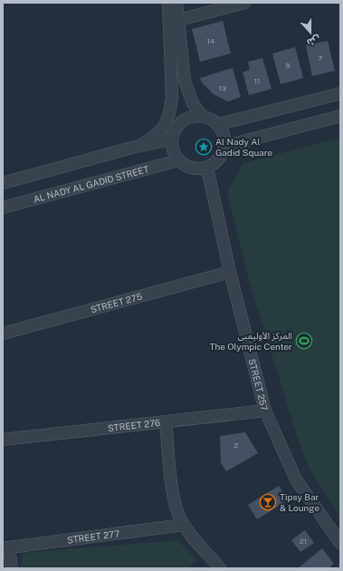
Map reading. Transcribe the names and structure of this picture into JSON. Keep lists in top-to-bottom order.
{
  "streets": {
    "street": [
      "AL NADY AL GADID STREET",
      "STREET 275",
      "STREET 257",
      "STREET 276",
      "STREET 277"
    ]
  },
  "crossings": [
    ["AL NADY AL GADID STREET", "STREET 257"],
    ["STREET 275", "STREET 257"],
    ["STREET 257", "STREET 276"]
  ],
  "places": {
    "place": ["Al Nady Al Gadid Square"],
    "sports": ["المركز الأوليمبى The Olympic Center"],
    "bar": ["Tipsy Bar & Lounge"]
  },
  "house_numbers": [
    "14",
    "7",
    "9",
    "11",
    "13",
    "2",
    "21"
  ],
  "north": "bottom"
}
